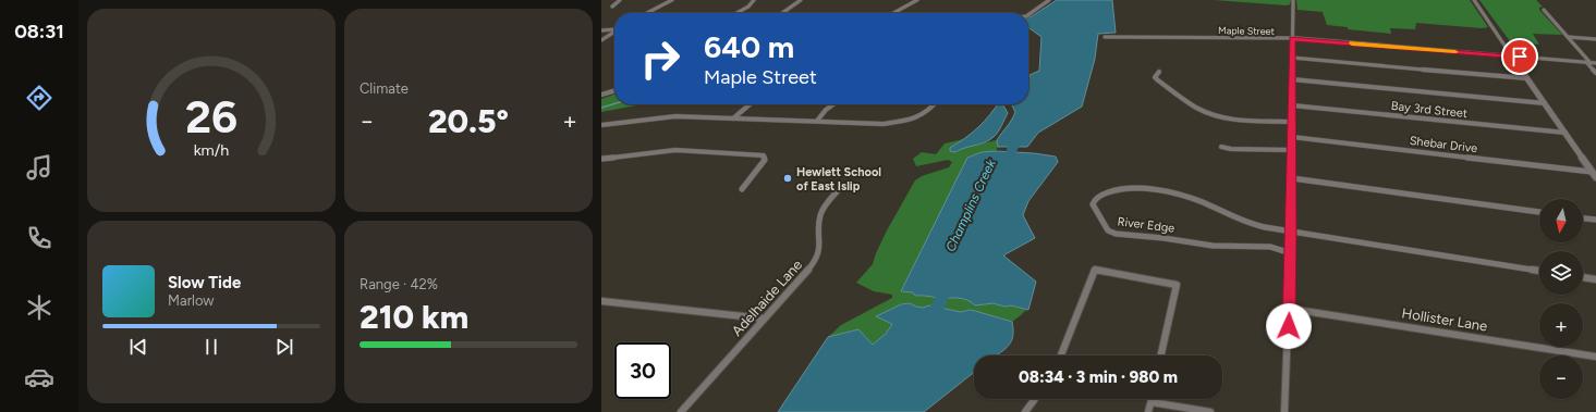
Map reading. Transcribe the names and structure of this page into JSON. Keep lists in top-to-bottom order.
{
  "streets": {
    "street": [
      "Maple Street",
      "Bay 3rd Street",
      "Shebar Drive",
      "River Edge",
      "Adelhaide Lane",
      "Hollister Lane"
    ]
  },
  "water": ["Champlins Creek"],
  "places": ["Hewlett School of East Islip"],
  "north": "bottom",
  "page": {
    "tabs": "08:31",
    "tile": [
      "Climate",
      ["Range · 42%", "210 km"]
    ],
    "turn": ["640 m", "Maple Street"],
    "heat": ["−", "20.5°", "+"],
    "map_buttons": ["+", "−"],
    "song": ["Slow Tide", "Marlow"],
    "limit": "30",
    "trip": "08:34 · 3 min · 980 m",
    "gauge": ["26", "km/h"]
  }
}
